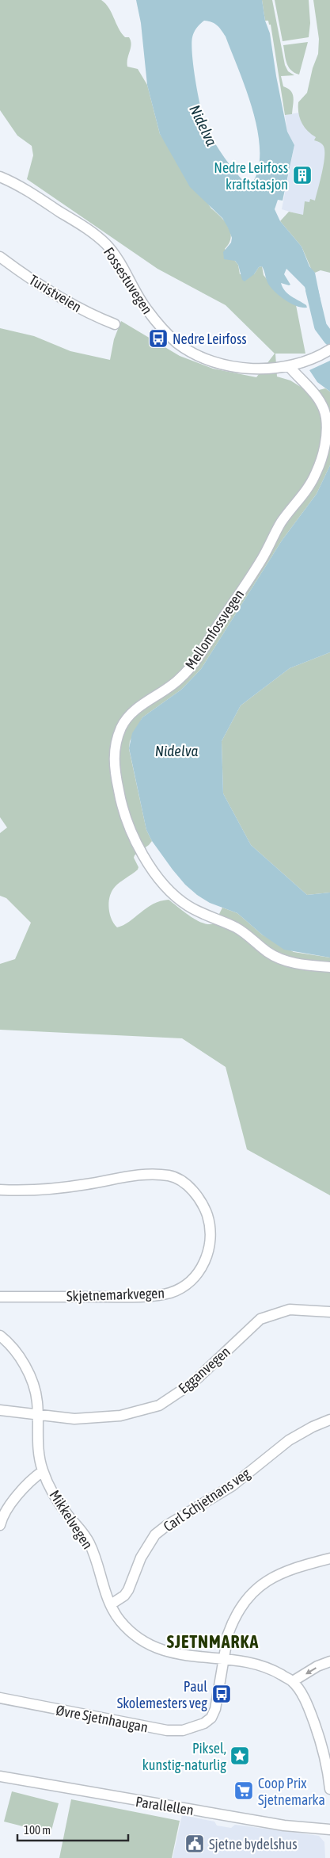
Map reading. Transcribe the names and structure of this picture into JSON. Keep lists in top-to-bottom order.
{
  "streets": {
    "street": [
      "Fossestuvegen",
      "Turistveien",
      "Mellomfossvegen",
      "Skjetnemarkvegen",
      "Egganvegen",
      "Carl Schjetnans veg",
      "Mikkelvegen",
      "Øvre Sjetnhaugan",
      "Parallellen"
    ]
  },
  "crossings": [
    ["Fossestuvegen", "Mellomfossvegen"],
    ["Egganvegen", "Mikkelvegen"],
    ["Carl Schjetnans veg", "Mikkelvegen"],
    ["Mikkelvegen", "Øvre Sjetnhaugan"]
  ],
  "districts": ["SJETNMARKA"],
  "water": ["Nidelva"],
  "places": {
    "building": ["Nedre Leirfoss kraftstasjon"],
    "bus stop": ["Nedre Leirfoss", "Paul Skolemesters veg"],
    "place": ["Piksel, kunstig-naturlig"],
    "supermarket": ["Coop Prix Sjetnemarka"],
    "public building": ["Sjetne bydelshus"]
  },
  "scale_bar": "100 m"
}
